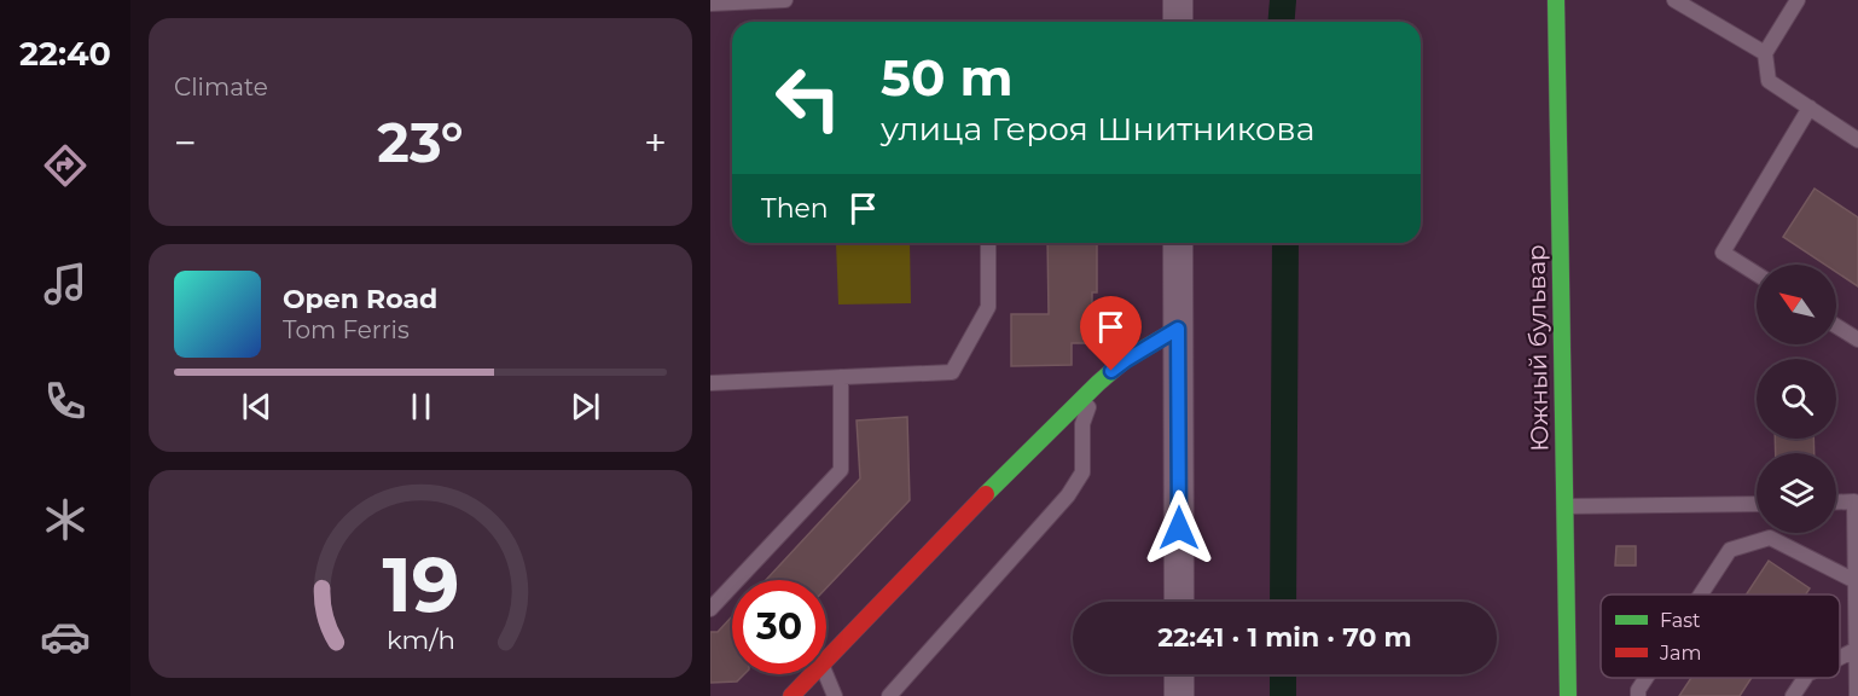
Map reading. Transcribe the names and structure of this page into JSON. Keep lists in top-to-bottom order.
{
  "streets": {
    "street": ["Южный бульвар"]
  },
  "legend": ["Fast", "Jam"],
  "north": "top left",
  "page": {
    "tabs": "22:40",
    "tile": "Climate",
    "turn": ["50 m", "улица Героя Шнитникова"],
    "heat": ["−", "23°", "+"],
    "then": "Then",
    "song": ["Open Road", "Tom Ferris"],
    "limit": "30",
    "trip": "22:41 · 1 min · 70 m",
    "gauge": ["19", "km/h"]
  }
}
